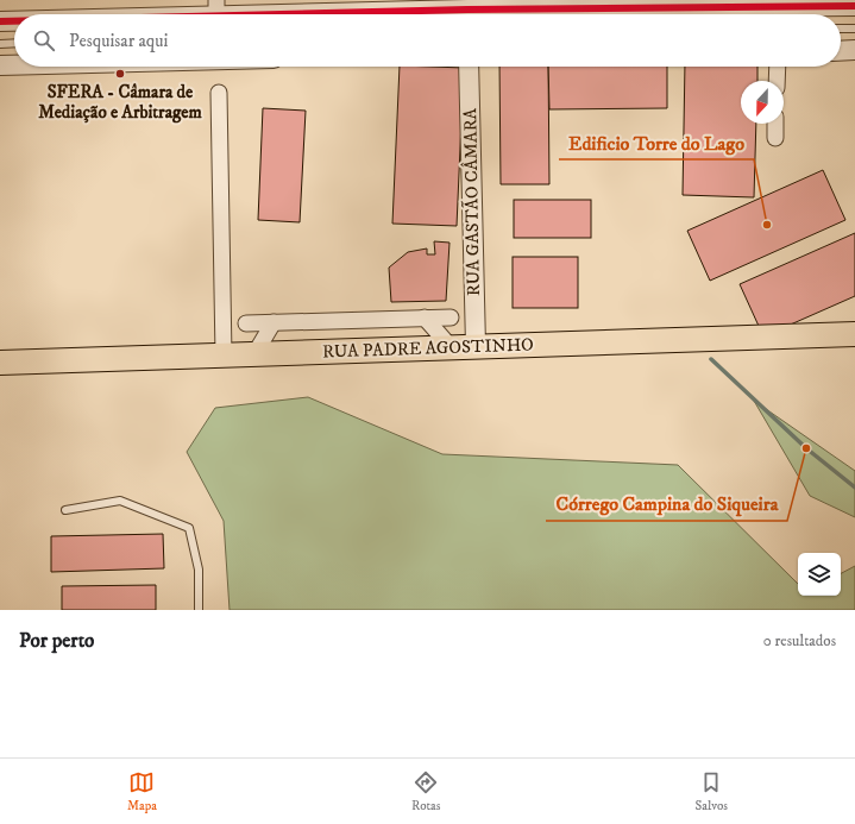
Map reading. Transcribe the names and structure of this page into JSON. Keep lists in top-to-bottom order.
{
  "streets": {
    "main road": ["RUA PADRE AGOSTINHO"],
    "street": ["RUA GASTÃO CÂMARA"]
  },
  "crossings": [
    ["RUA GASTÃO CÂMARA", "RUA PADRE AGOSTINHO"]
  ],
  "places": ["SFERA - Câmara de Mediação e Arbitragem", "Edificio Torre do Lago", "Córrego Campina do Siqueira"],
  "north": "bottom",
  "page": {
    "search": "Pesquisar aqui",
    "heading": ["Por perto", "0 resultados"],
    "nav": ["Mapa", "Rotas", "Salvos"]
  }
}
